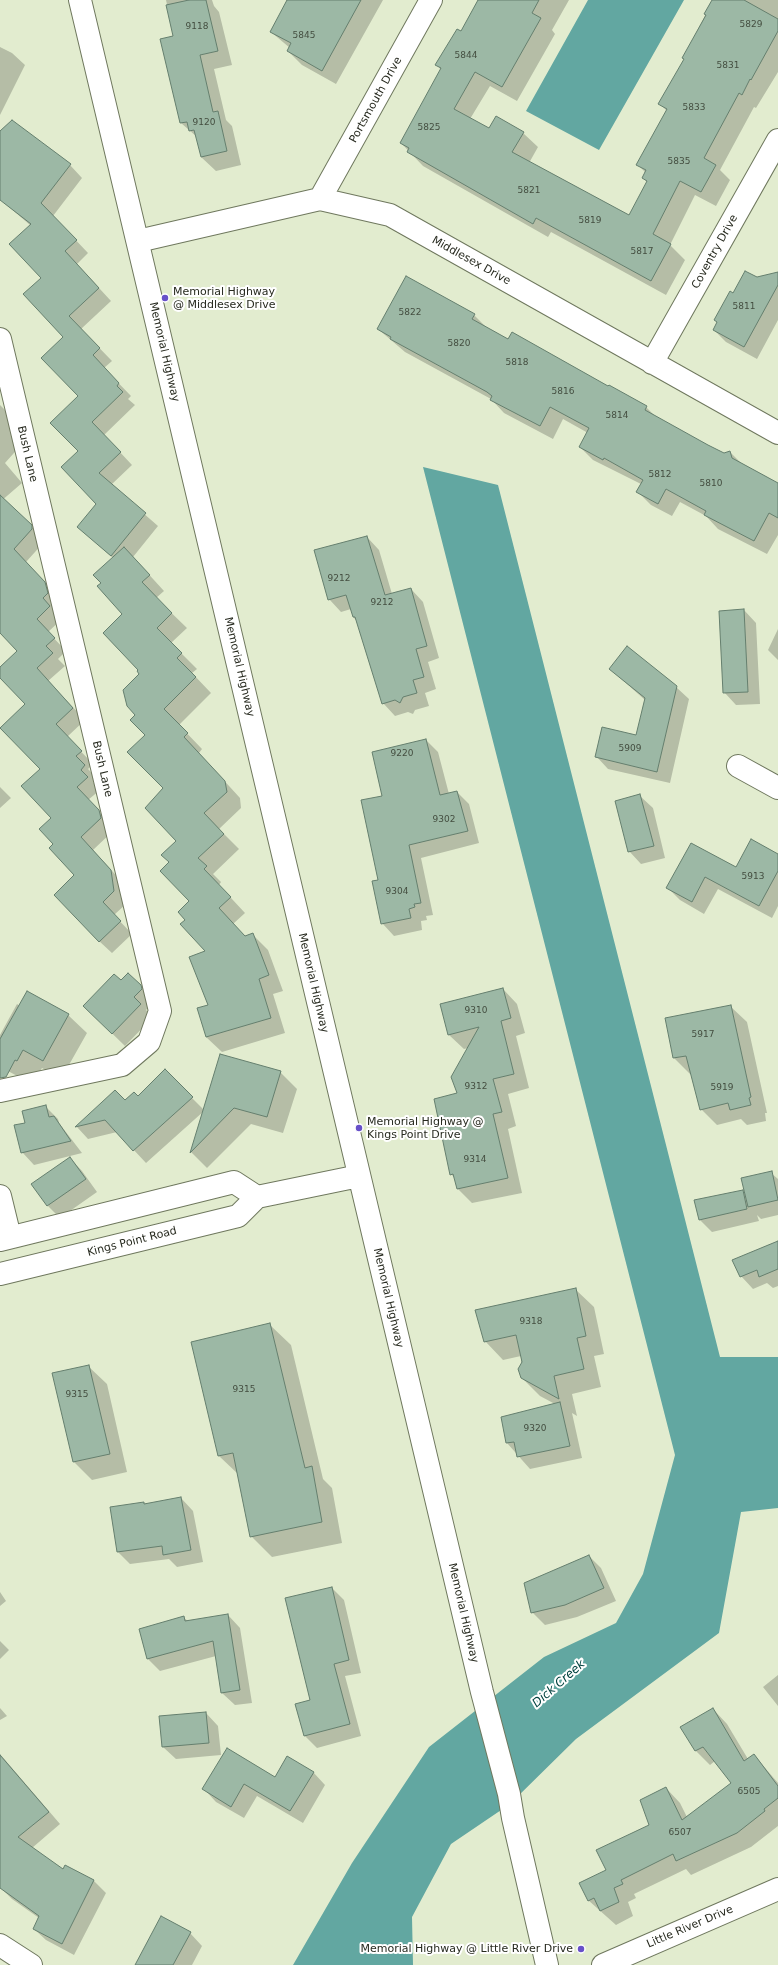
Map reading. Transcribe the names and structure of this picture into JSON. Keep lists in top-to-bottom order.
{
  "streets": {
    "street": [
      "Portsmouth Drive",
      "Coventry Drive",
      "Middlesex Drive",
      "Memorial Highway",
      "Bush Lane",
      "Kings Point Road",
      "Little River Drive"
    ]
  },
  "crossings": [
    ["Portsmouth Drive", "Middlesex Drive"],
    ["Coventry Drive", "Middlesex Drive"],
    ["Middlesex Drive", "Memorial Highway"]
  ],
  "water": ["Dick Creek"],
  "places": ["Memorial Highway @ Middlesex Drive", "Memorial Highway @ Kings Point Drive", "Memorial Highway @ Little River Drive"],
  "house_numbers": [
    "5829",
    "9118",
    "5845",
    "5844",
    "5831",
    "5833",
    "9120",
    "5825",
    "5835",
    "5821",
    "5819",
    "5817",
    "5811",
    "5822",
    "5820",
    "5818",
    "5816",
    "5814",
    "5812",
    "5810",
    "9212",
    "9212",
    "5909",
    "9220",
    "9302",
    "5913",
    "9304",
    "9310",
    "5917",
    "9312",
    "5919",
    "9314",
    "9318",
    "9315",
    "9315",
    "9320",
    "6505",
    "6507"
  ]
}
